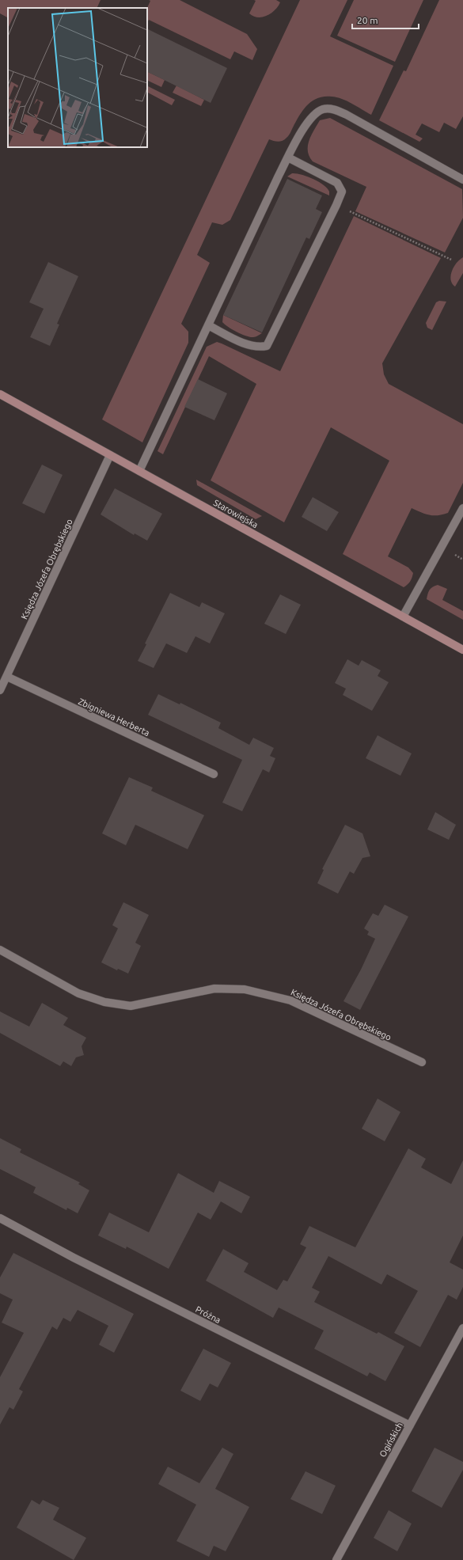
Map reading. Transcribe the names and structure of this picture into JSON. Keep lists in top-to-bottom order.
{
  "streets": {
    "main road": ["Starowiejska"],
    "street": [
      "Księdza Józefa Obrębskiego",
      "Zbigniewa Herberta",
      "Próżna",
      "Ogińskich"
    ]
  },
  "crossings": [
    ["Starowiejska", "Księdza Józefa Obrębskiego"],
    ["Księdza Józefa Obrębskiego", "Zbigniewa Herberta"],
    ["Próżna", "Ogińskich"]
  ],
  "scale_bar": "20 m"
}
